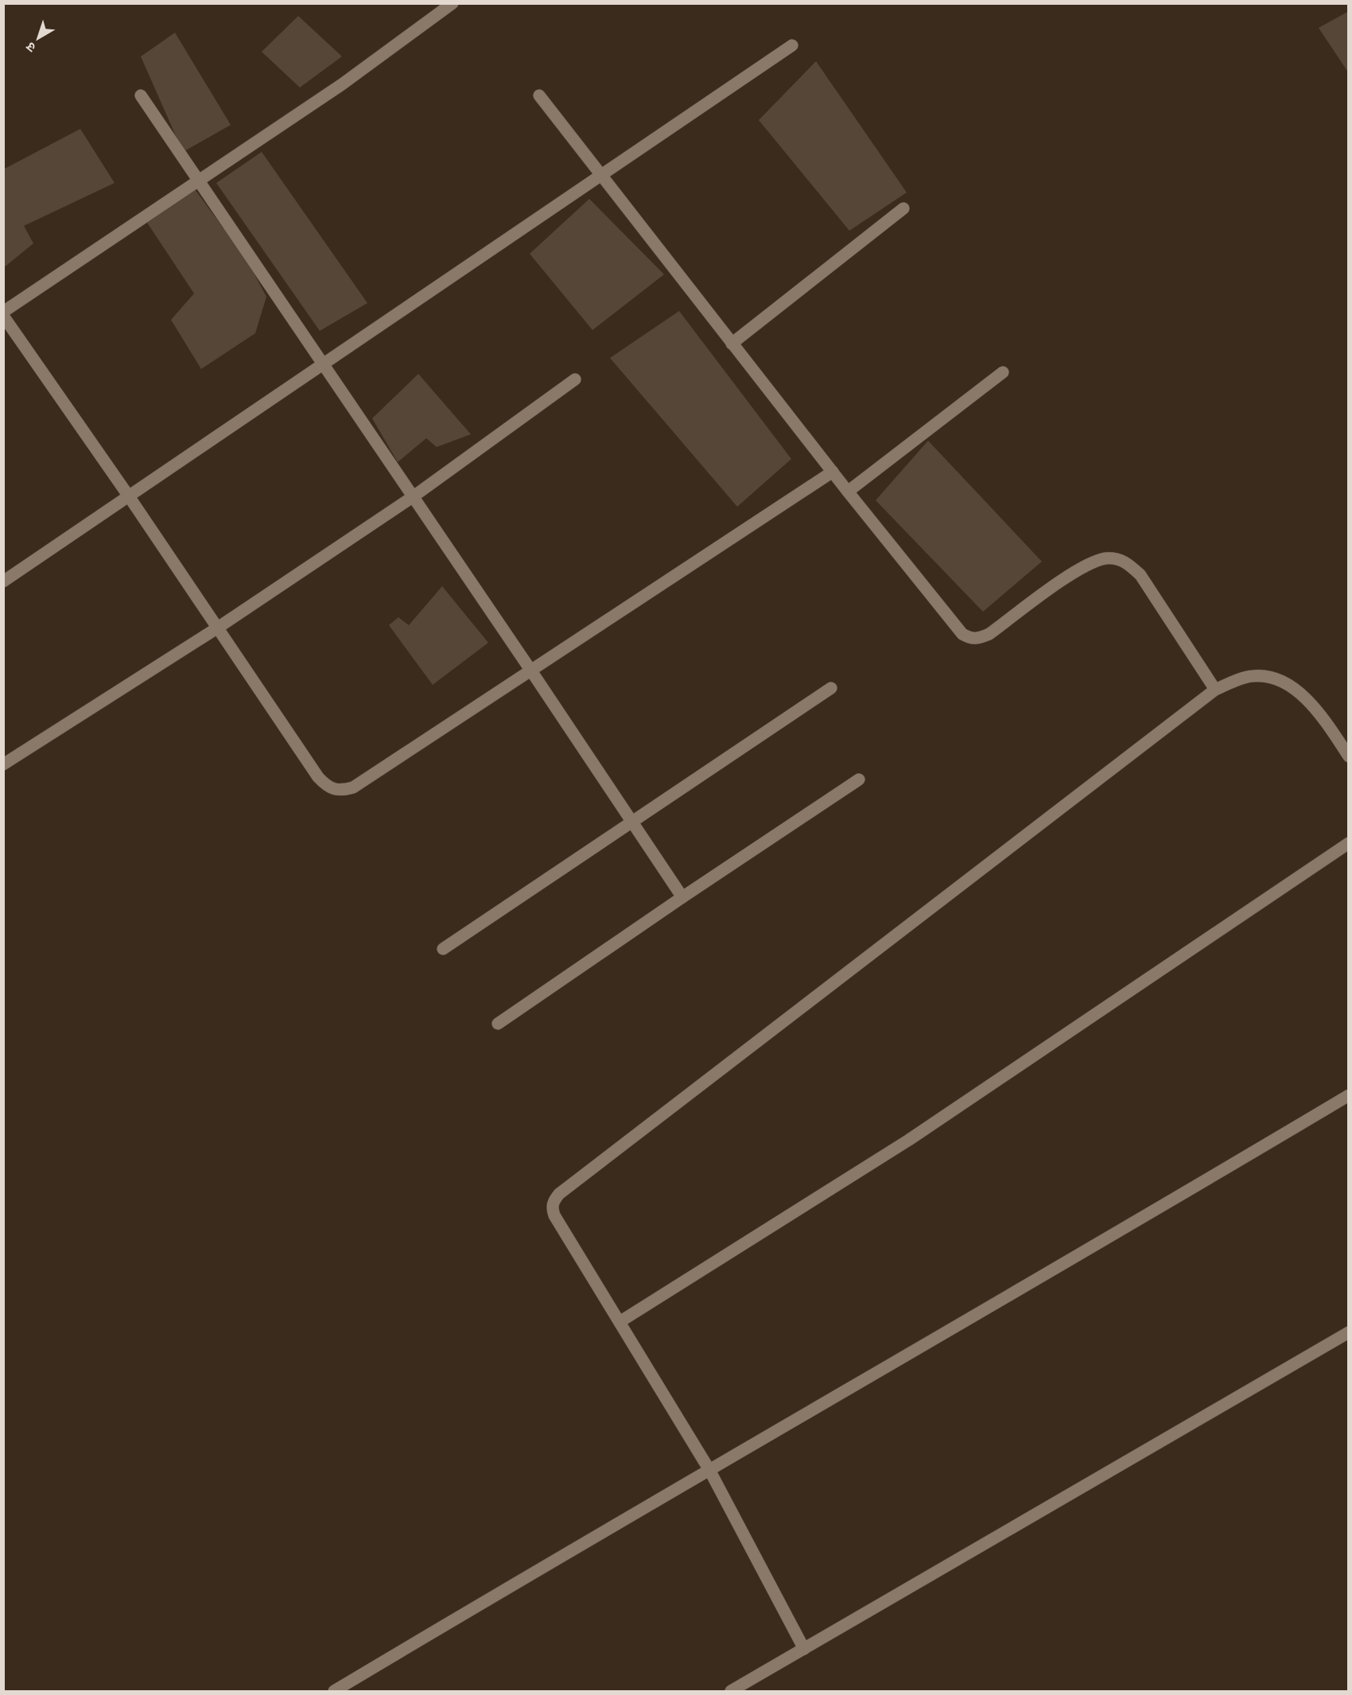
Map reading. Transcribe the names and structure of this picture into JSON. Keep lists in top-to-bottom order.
{
  "north": "bottom left"
}
